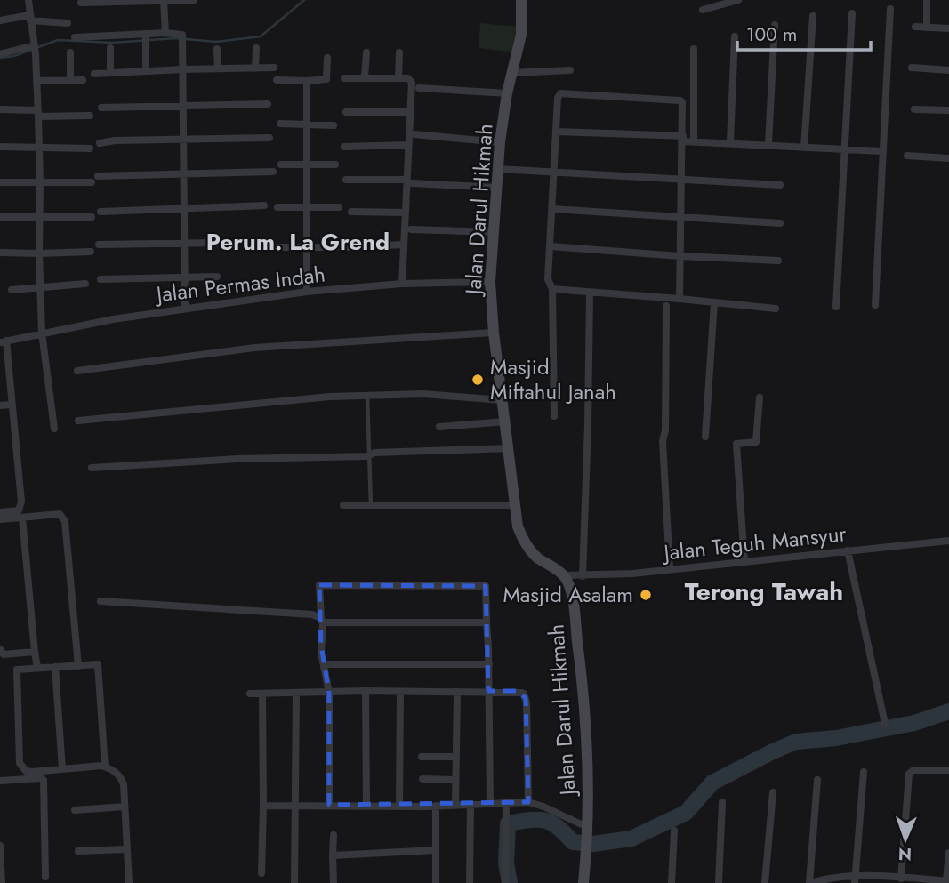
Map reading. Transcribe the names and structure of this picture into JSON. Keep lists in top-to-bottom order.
{
  "streets": {
    "street": ["Jalan Darul Hikmah", "Jalan Permas Indah", "Jalan Teguh Mansyur"]
  },
  "crossings": [
    ["Jalan Darul Hikmah", "Jalan Permas Indah"],
    ["Jalan Darul Hikmah", "Jalan Teguh Mansyur"]
  ],
  "districts": ["Perum. La Grend", "Terong Tawah"],
  "places": ["Masjid Miftahul Janah", "Masjid Asalam"],
  "scale_bar": "100 m",
  "north": "bottom"
}
